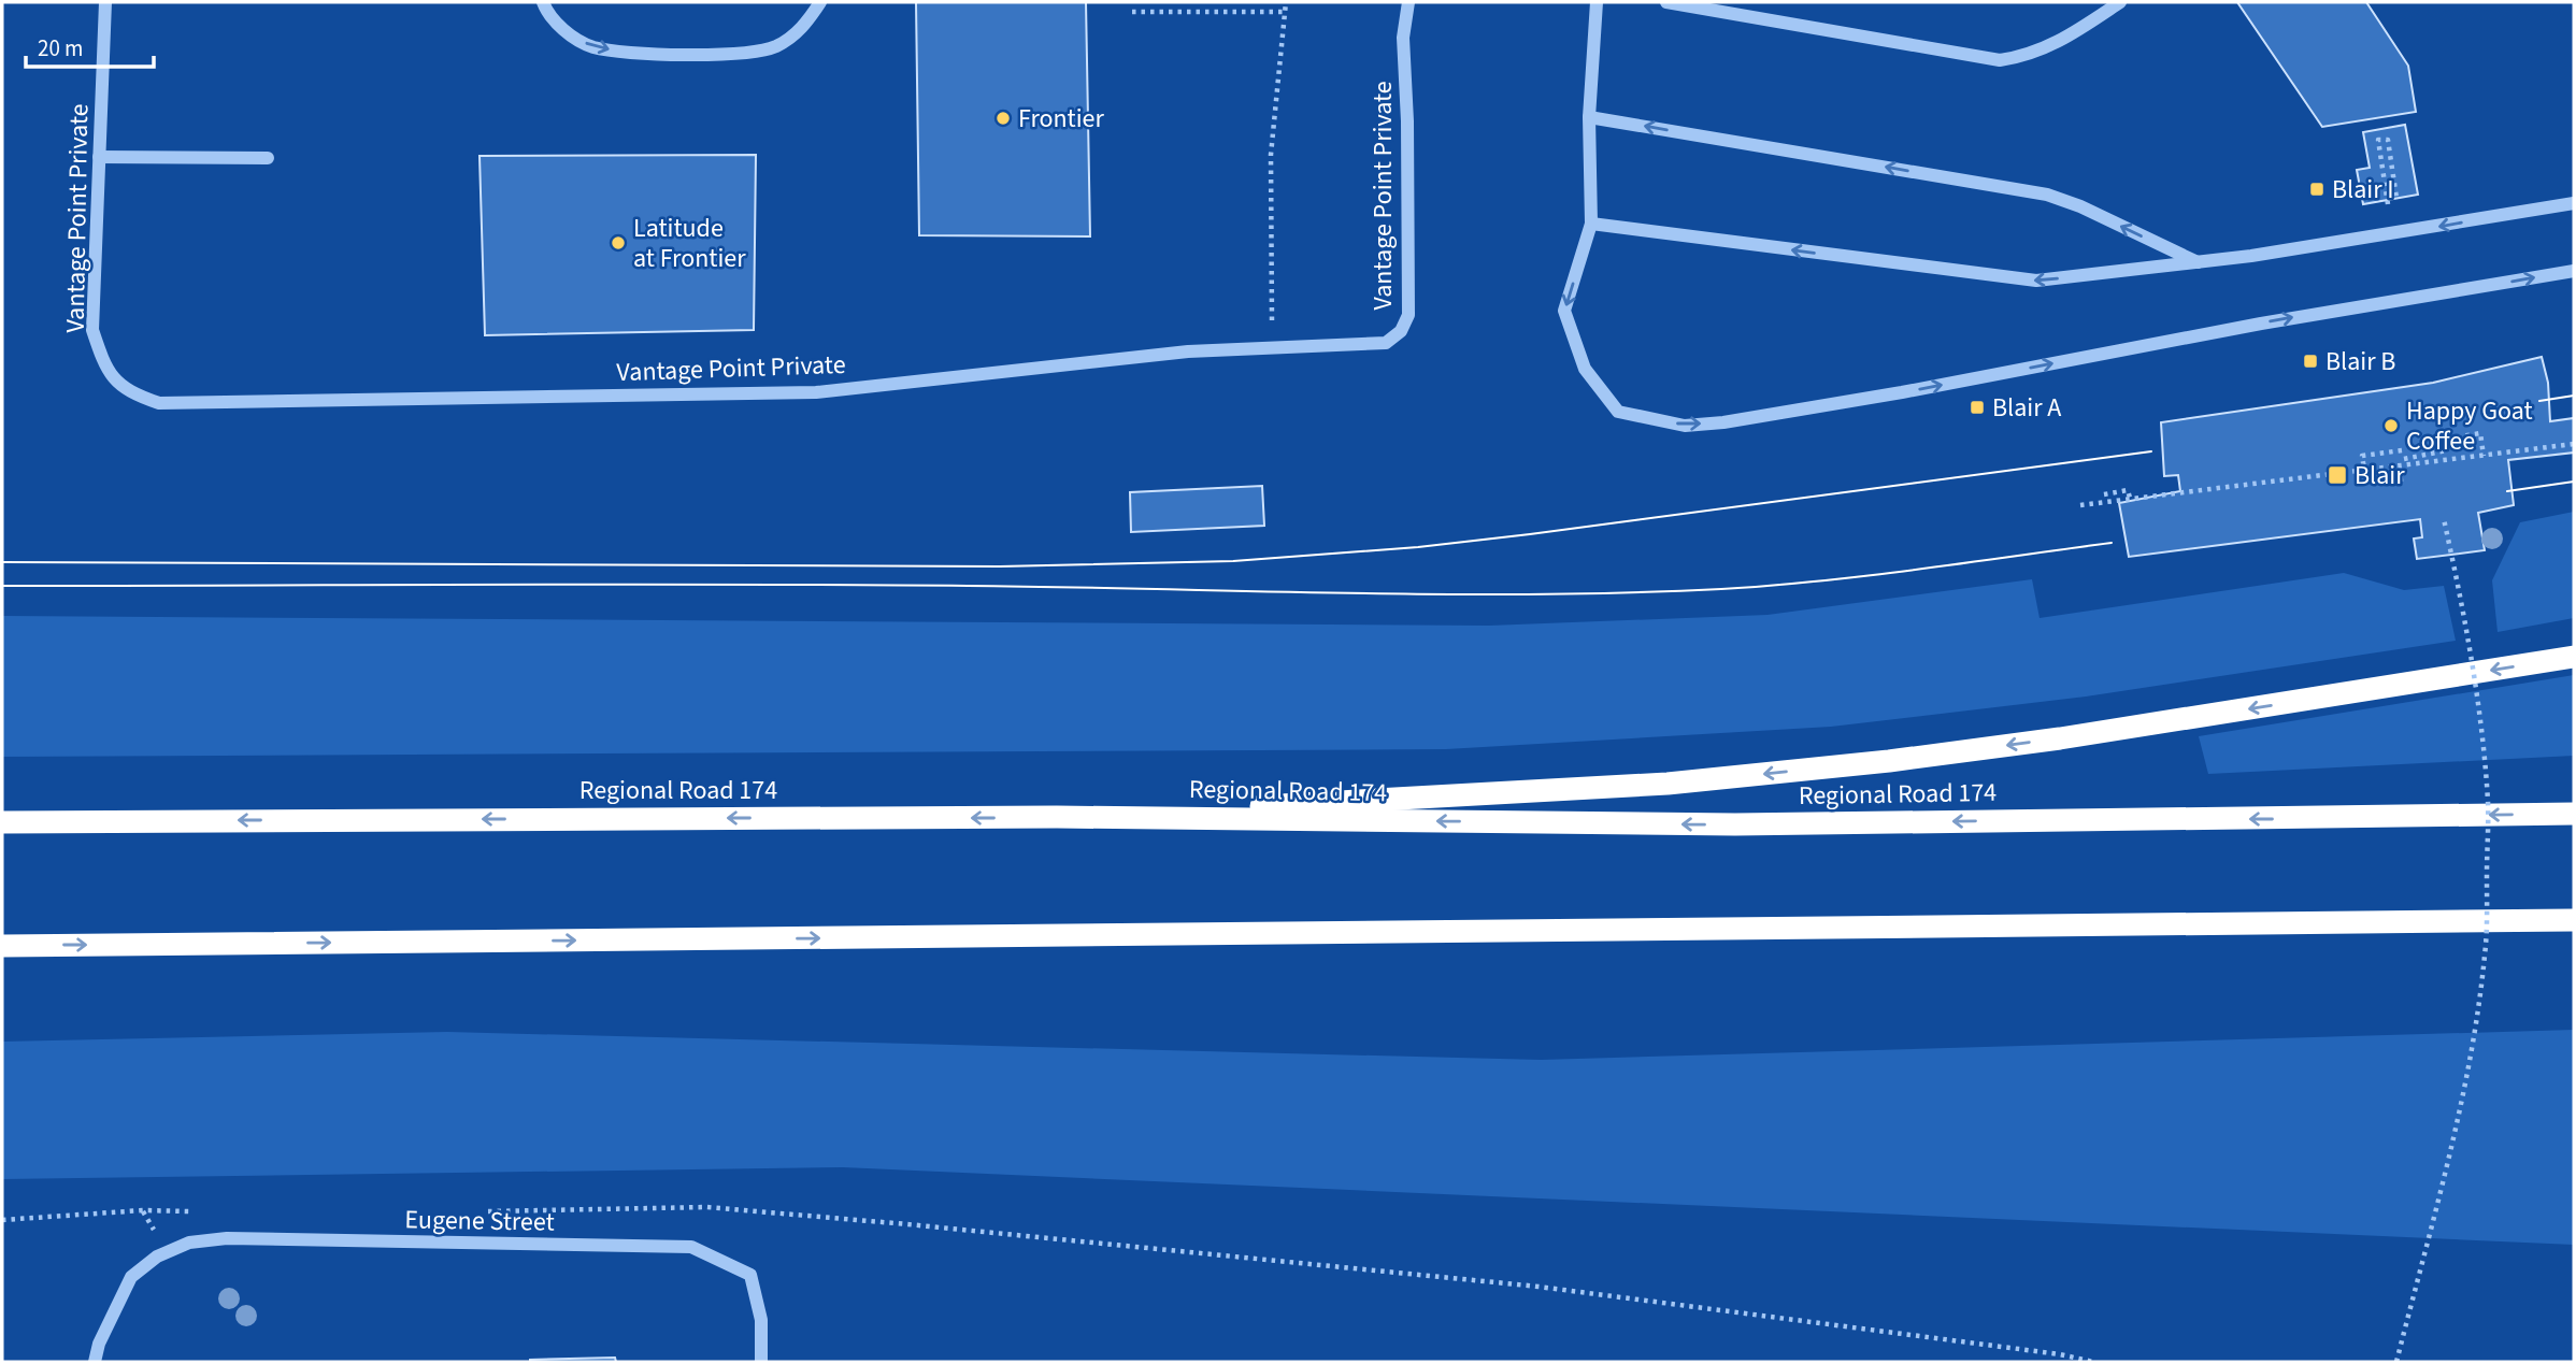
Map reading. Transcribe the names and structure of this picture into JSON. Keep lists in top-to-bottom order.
{
  "streets": {
    "highway": ["Regional Road 174"],
    "street": ["Vantage Point Private", "Eugene Street"]
  },
  "places": {
    "other": ["Frontier", "Latitude at Frontier", "Happy Goat Coffee"],
    "transit": [
      "Blair I",
      "Blair B",
      "Blair A",
      "Blair"
    ]
  },
  "scale_bar": "20 m"
}
